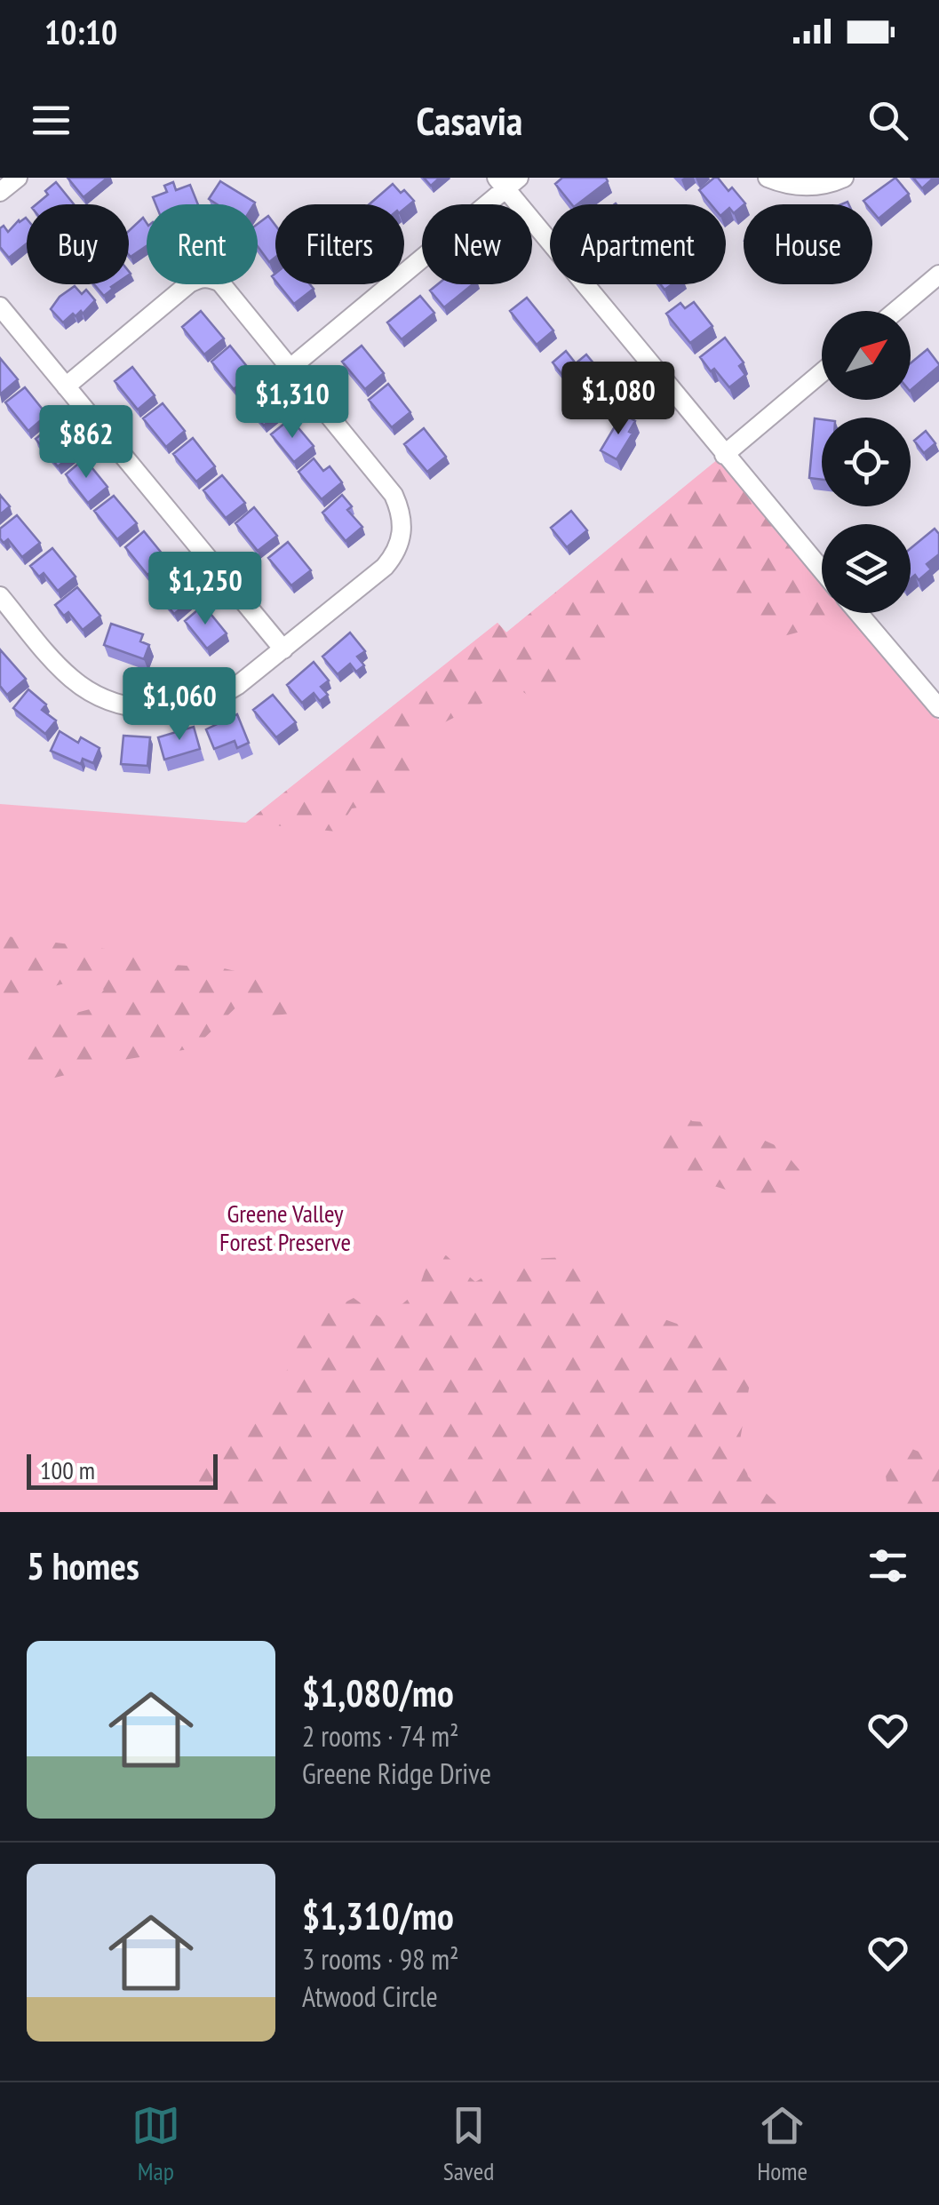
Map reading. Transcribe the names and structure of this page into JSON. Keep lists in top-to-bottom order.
{
  "parks": ["Greene Valley Forest Preserve"],
  "scale_bar": "100 m",
  "north": "top right",
  "page": {
    "status": "10:10",
    "header": "Casavia",
    "chip": [
      "Buy",
      "Rent",
      "Filters",
      "New",
      "Apartment",
      "House"
    ],
    "price": [
      "$1,080",
      "$1,310",
      "$862",
      "$1,250",
      "$1,060"
    ],
    "scale": "100 m",
    "heading": "5 homes",
    "list": [
      {
        "name": "$1,080/mo",
        "note": "2 rooms · 74 m² · Greene Ridge Drive"
      },
      {
        "name": "$1,310/mo",
        "note": "3 rooms · 98 m² · Atwood Circle"
      }
    ],
    "tabs": ["Map", "Saved", "Home"]
  }
}
